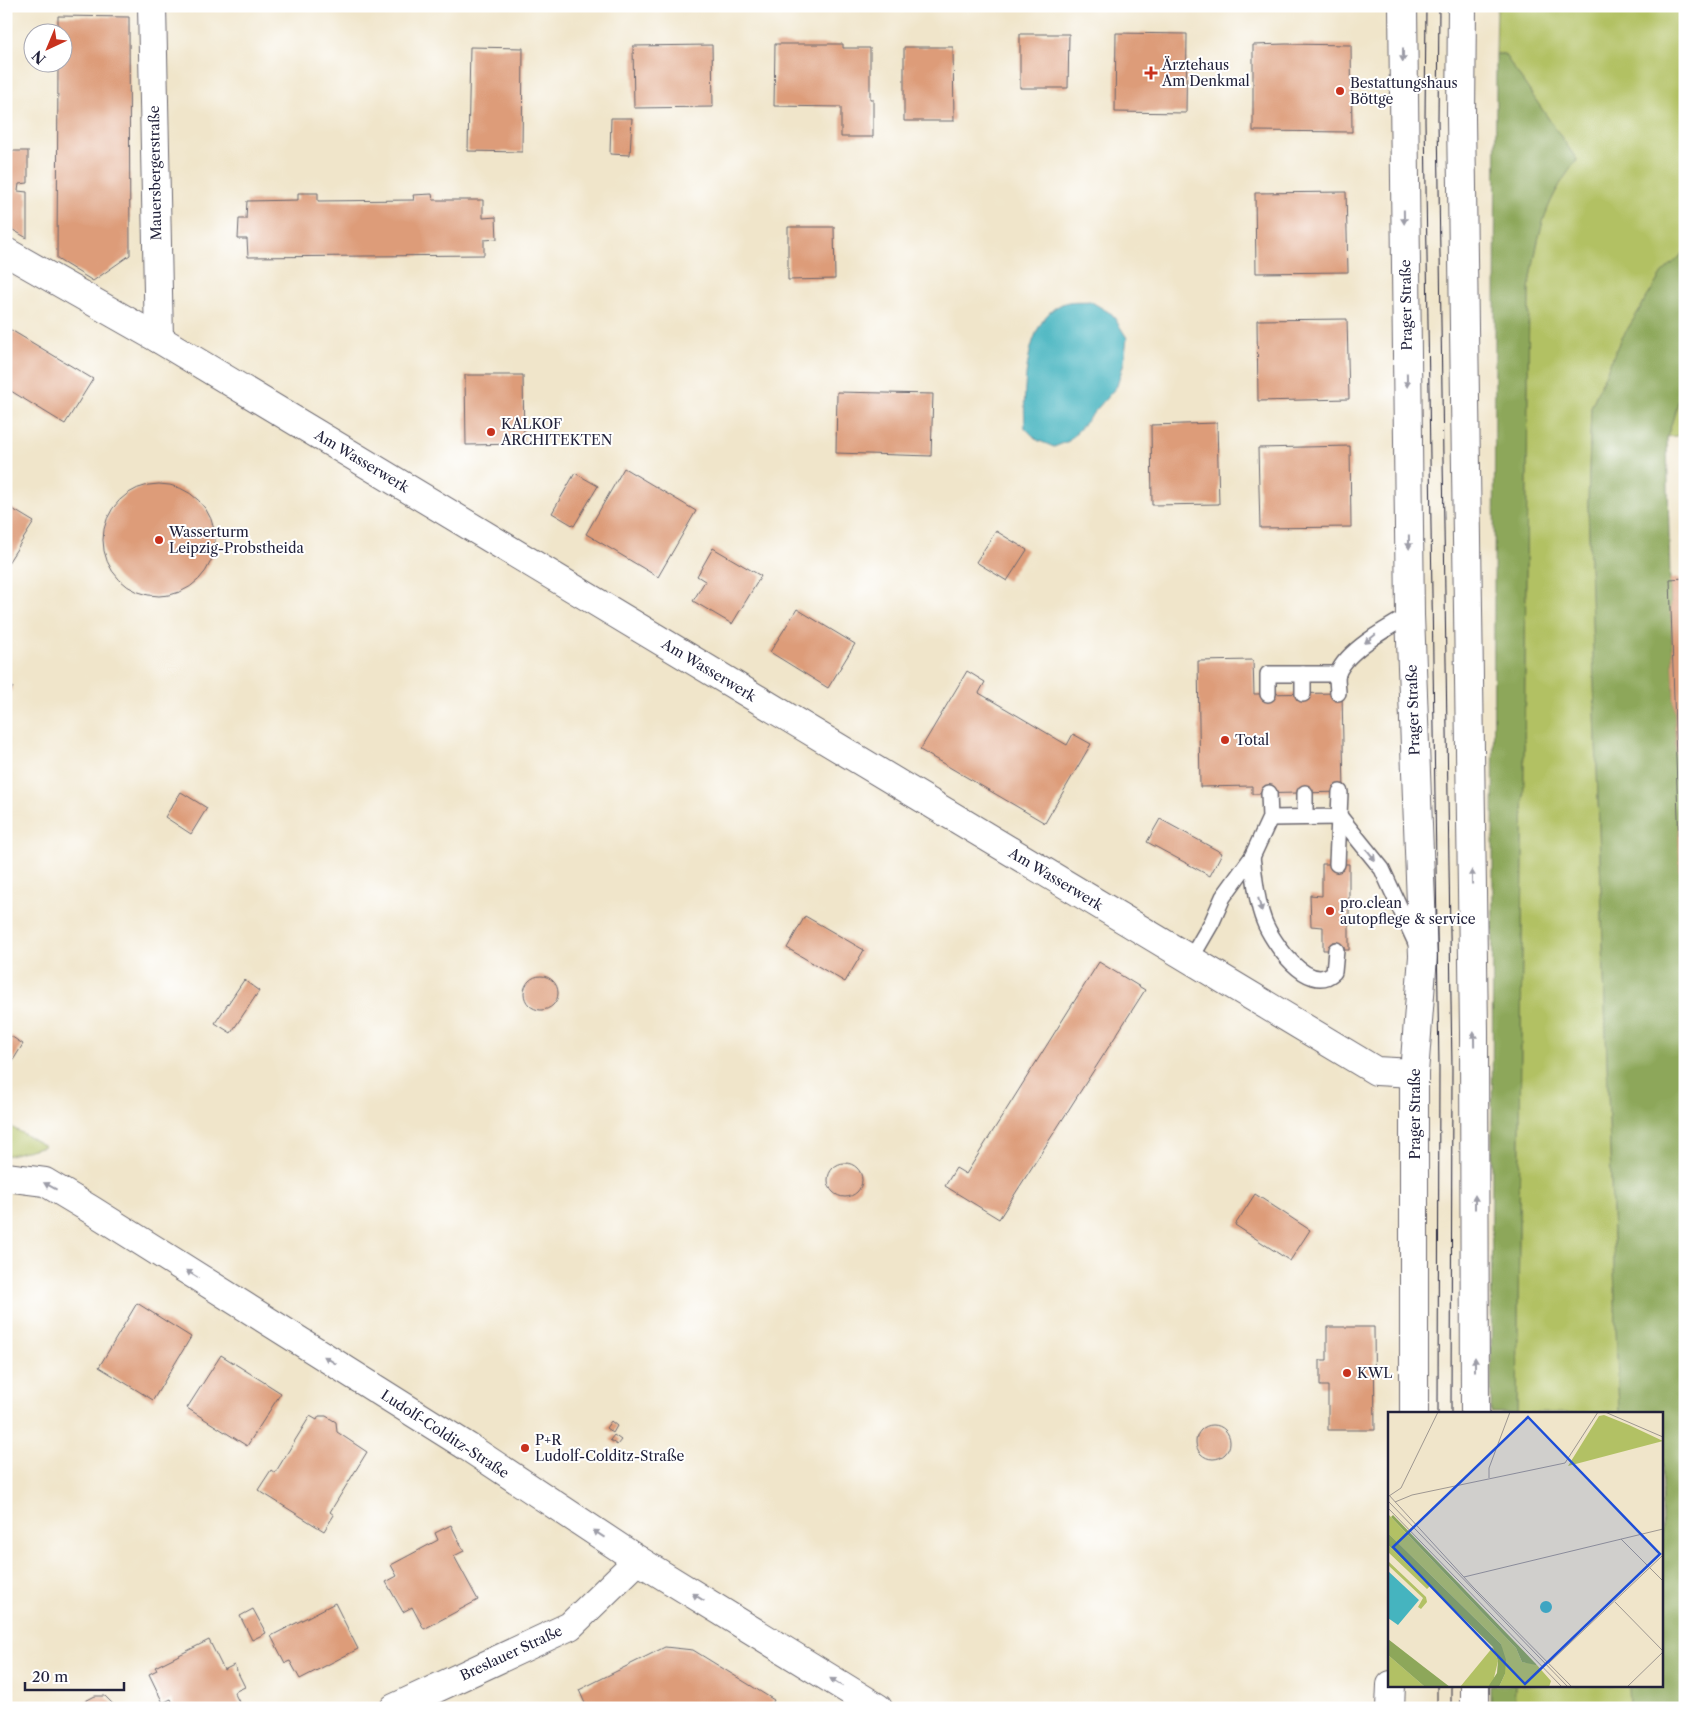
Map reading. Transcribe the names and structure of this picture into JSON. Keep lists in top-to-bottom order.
{
  "streets": {
    "street": [
      "Mauersbergerstraße",
      "Prager Straße",
      "Am Wasserwerk",
      "Ludolf-Colditz-Straße",
      "Breslauer Straße"
    ]
  },
  "crossings": [
    ["Mauersbergerstraße", "Am Wasserwerk"],
    ["Prager Straße", "Am Wasserwerk"],
    ["Ludolf-Colditz-Straße", "Breslauer Straße"]
  ],
  "one_way": ["Ludolf-Colditz-Straße"],
  "places": {
    "health": ["Ärztehaus Am Denkmal"],
    "other": [
      "Bestattungshaus Böttge",
      "KALKOF ARCHITEKTEN",
      "Wasserturm Leipzig-Probstheida",
      "Total",
      "pro.clean autopflege & service",
      "KWL",
      "P+R Ludolf-Colditz-Straße"
    ]
  },
  "scale_bar": "20 m",
  "north": "bottom left"
}
